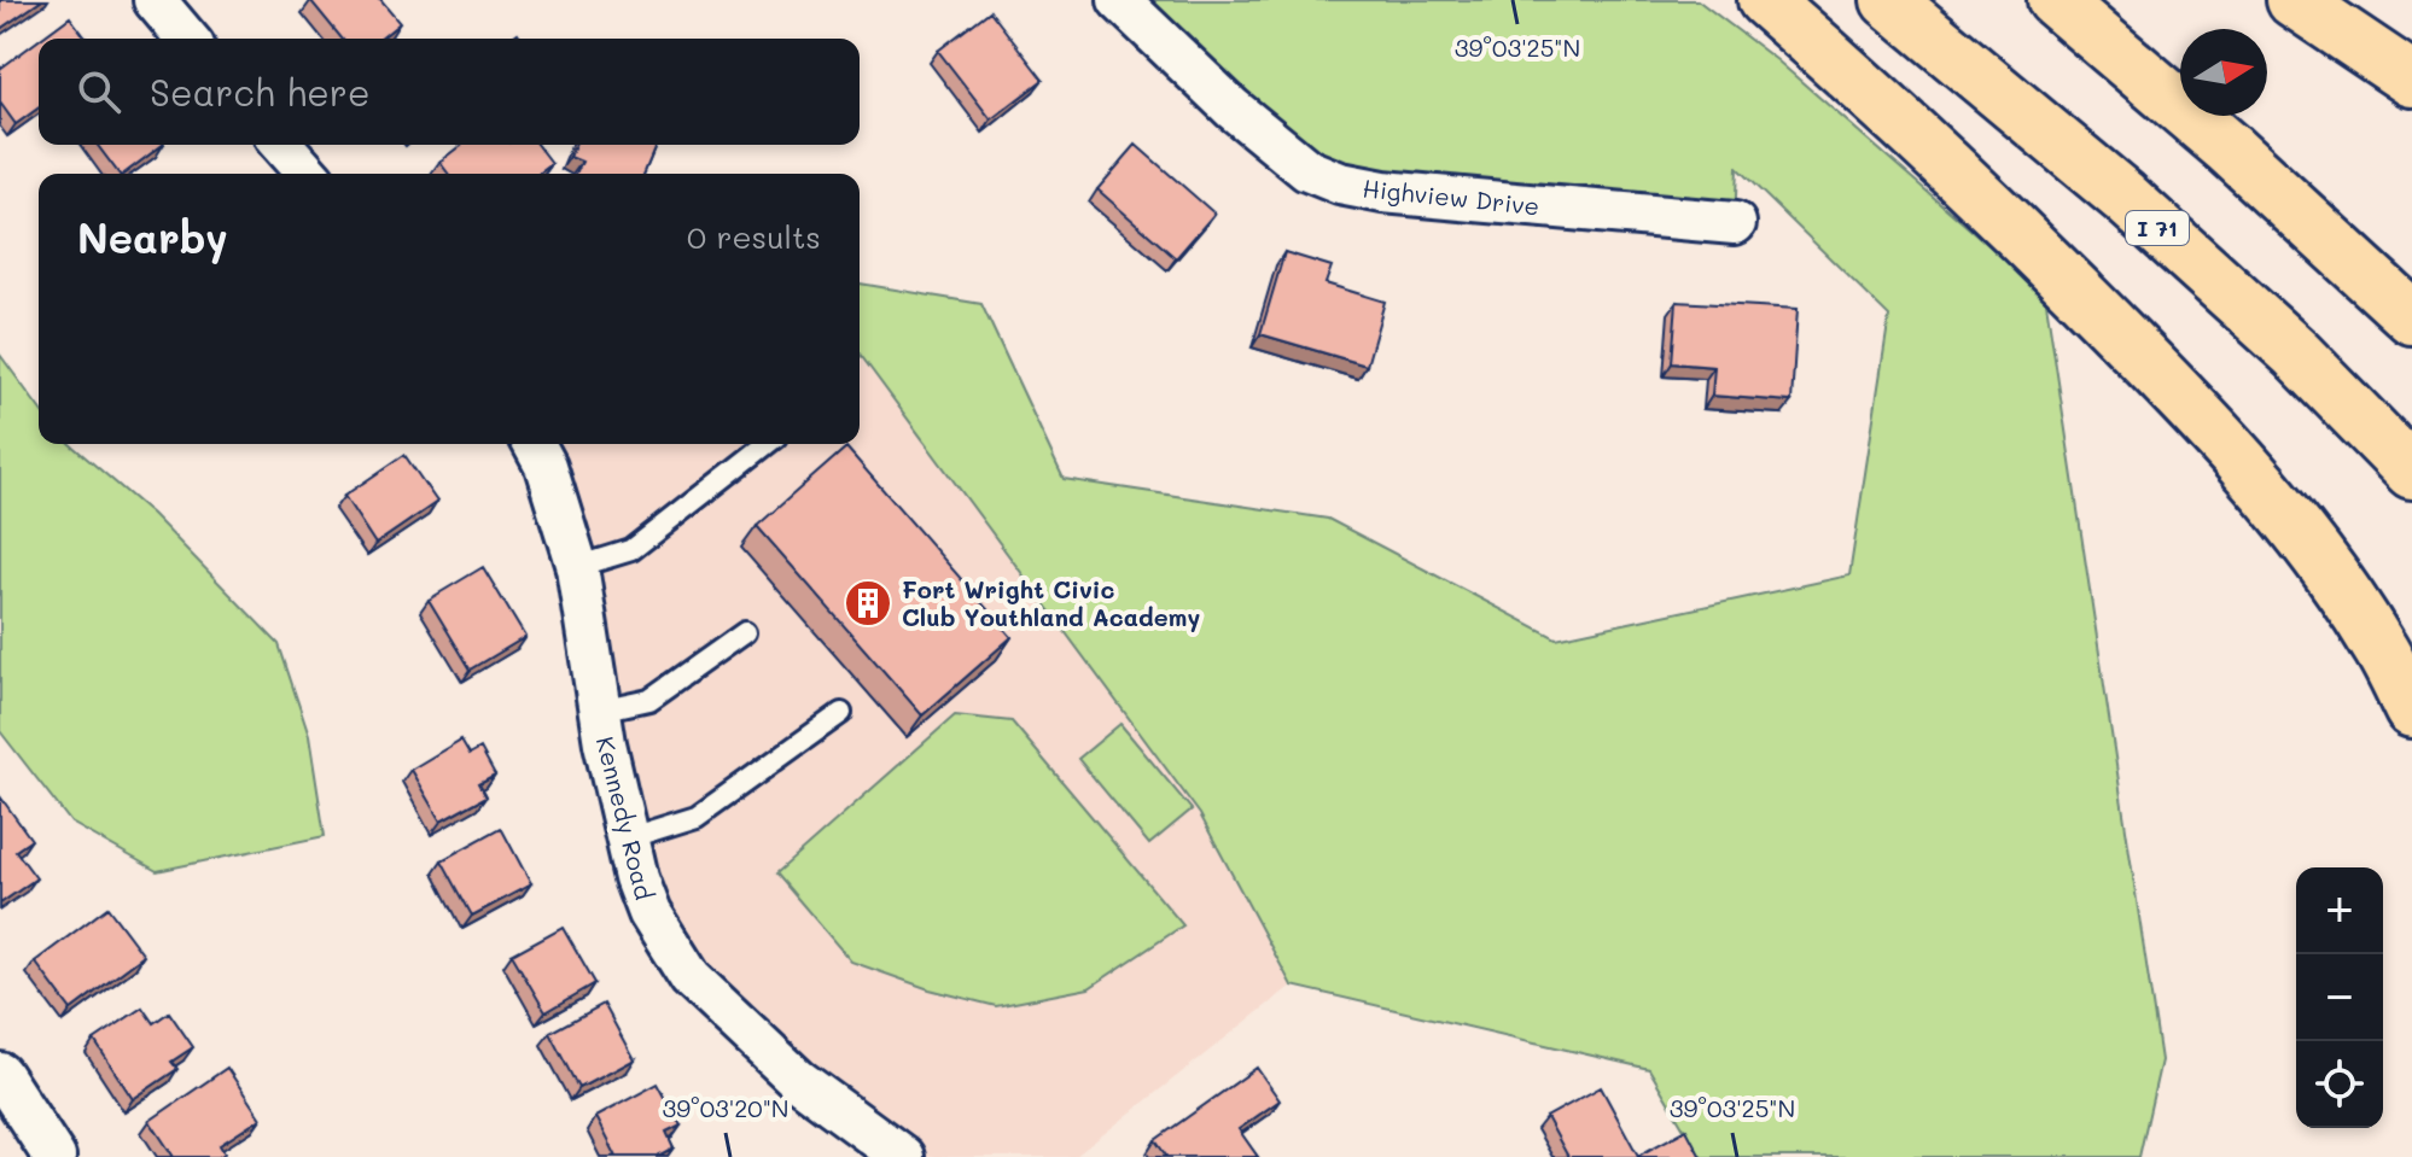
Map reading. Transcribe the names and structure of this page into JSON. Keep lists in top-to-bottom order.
{
  "streets": {
    "highway": ["I 71"],
    "street": ["Highview Drive", "Kennedy Road"]
  },
  "places": {
    "building": ["Fort Wright Civic Club Youthland Academy"]
  },
  "north": "right",
  "page": {
    "search": "Search here",
    "heading": ["Nearby", "0 results"],
    "map_buttons": ["+", "−"]
  },
  "coordinates": ["39°03'25\"N", "39°03'20\"N"]
}
